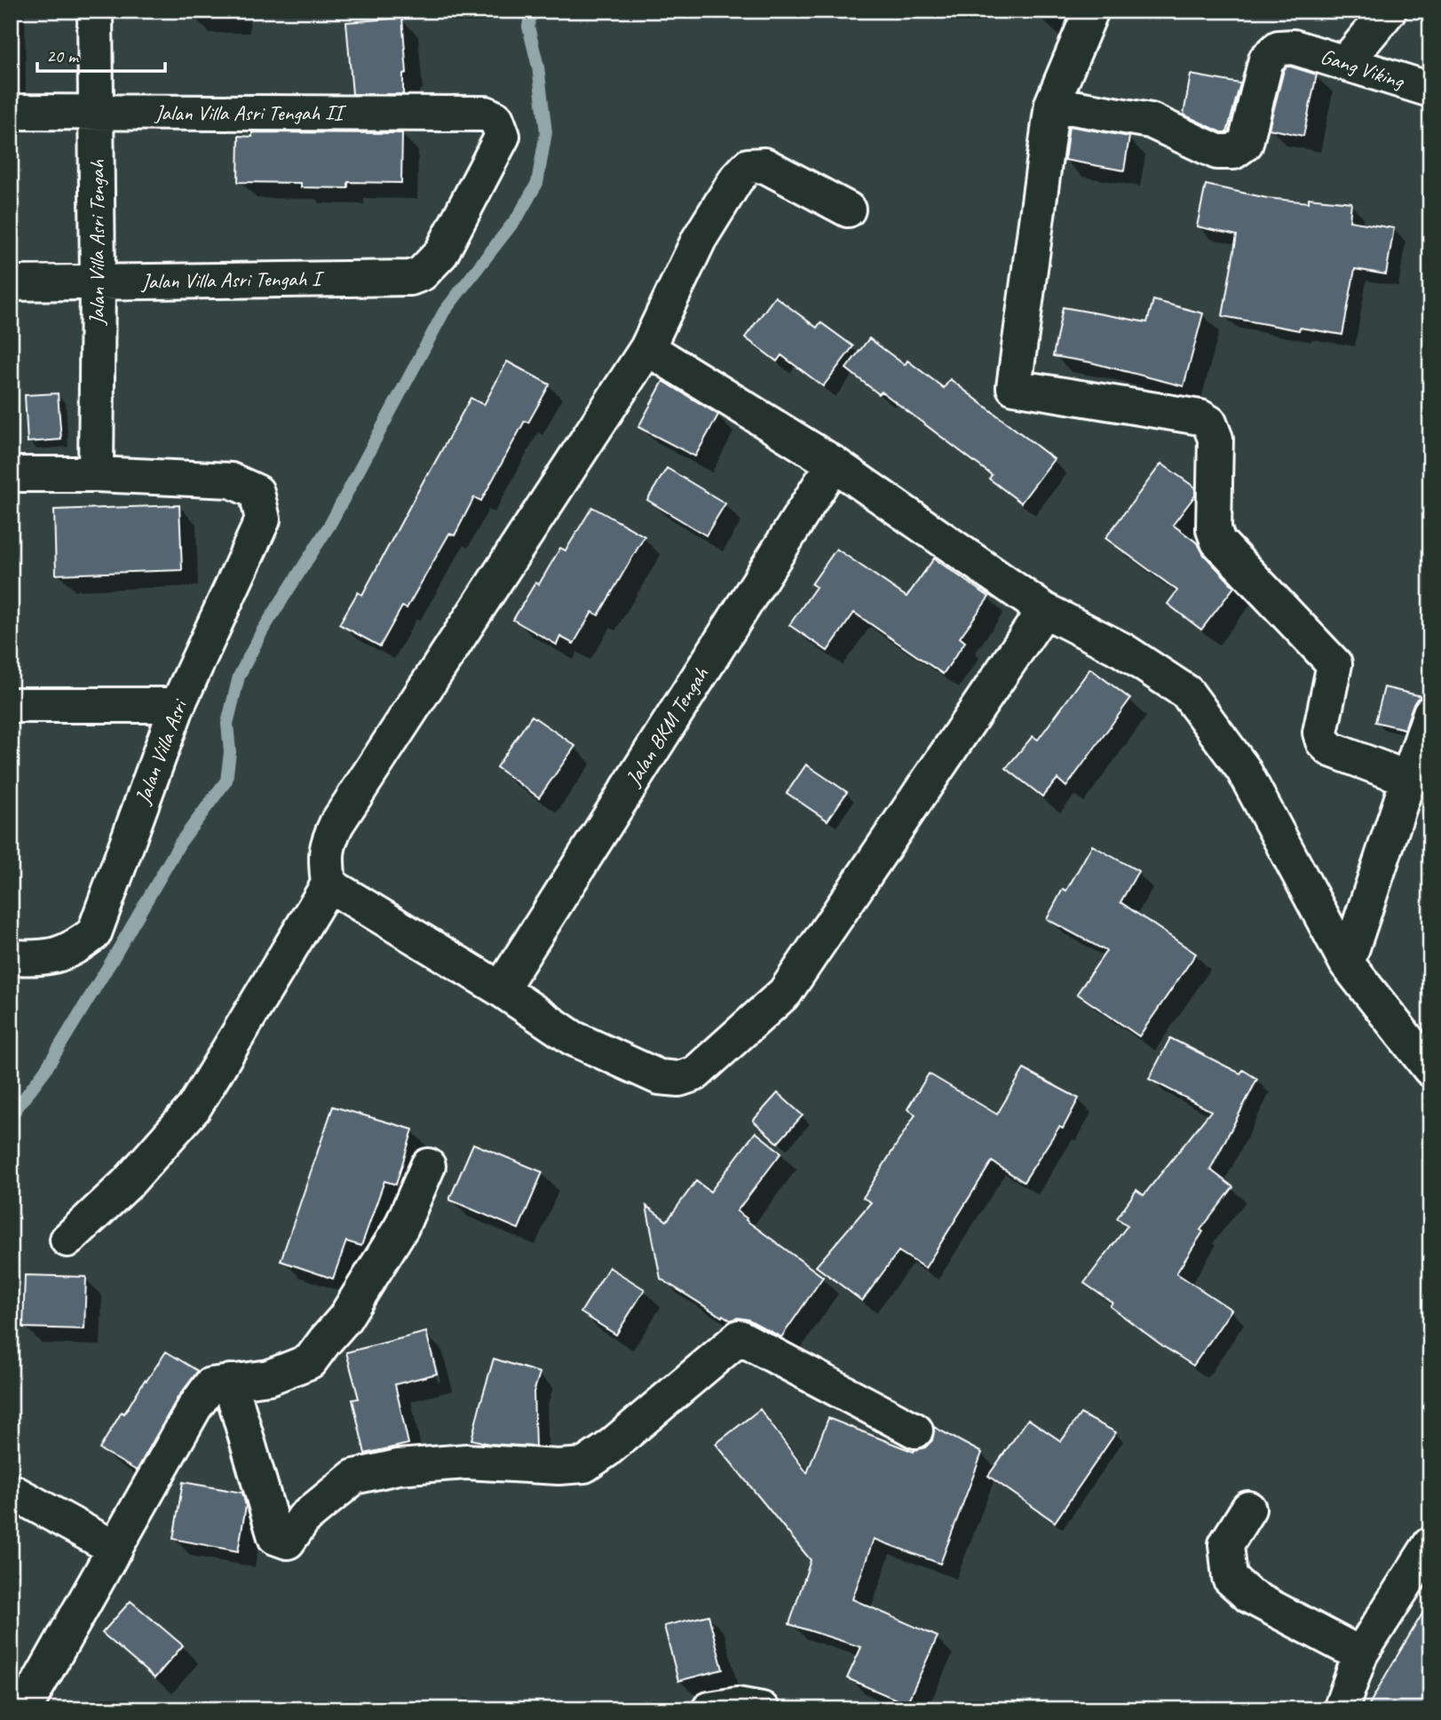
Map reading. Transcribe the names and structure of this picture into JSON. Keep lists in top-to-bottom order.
{
  "streets": {
    "street": [
      "Gang Viking",
      "Jalan Villa Asri Tengah II",
      "Jalan Villa Asri Tengah",
      "Jalan Villa Asri Tengah I",
      "Jalan BKM Tengah",
      "Jalan Villa Asri"
    ]
  },
  "crossings": [
    ["Jalan Villa Asri Tengah II", "Jalan Villa Asri Tengah"],
    ["Jalan Villa Asri Tengah II", "Jalan Villa Asri Tengah I"],
    ["Jalan Villa Asri Tengah", "Jalan Villa Asri Tengah I"],
    ["Jalan Villa Asri Tengah", "Jalan Villa Asri"]
  ],
  "scale_bar": "20 m"
}
